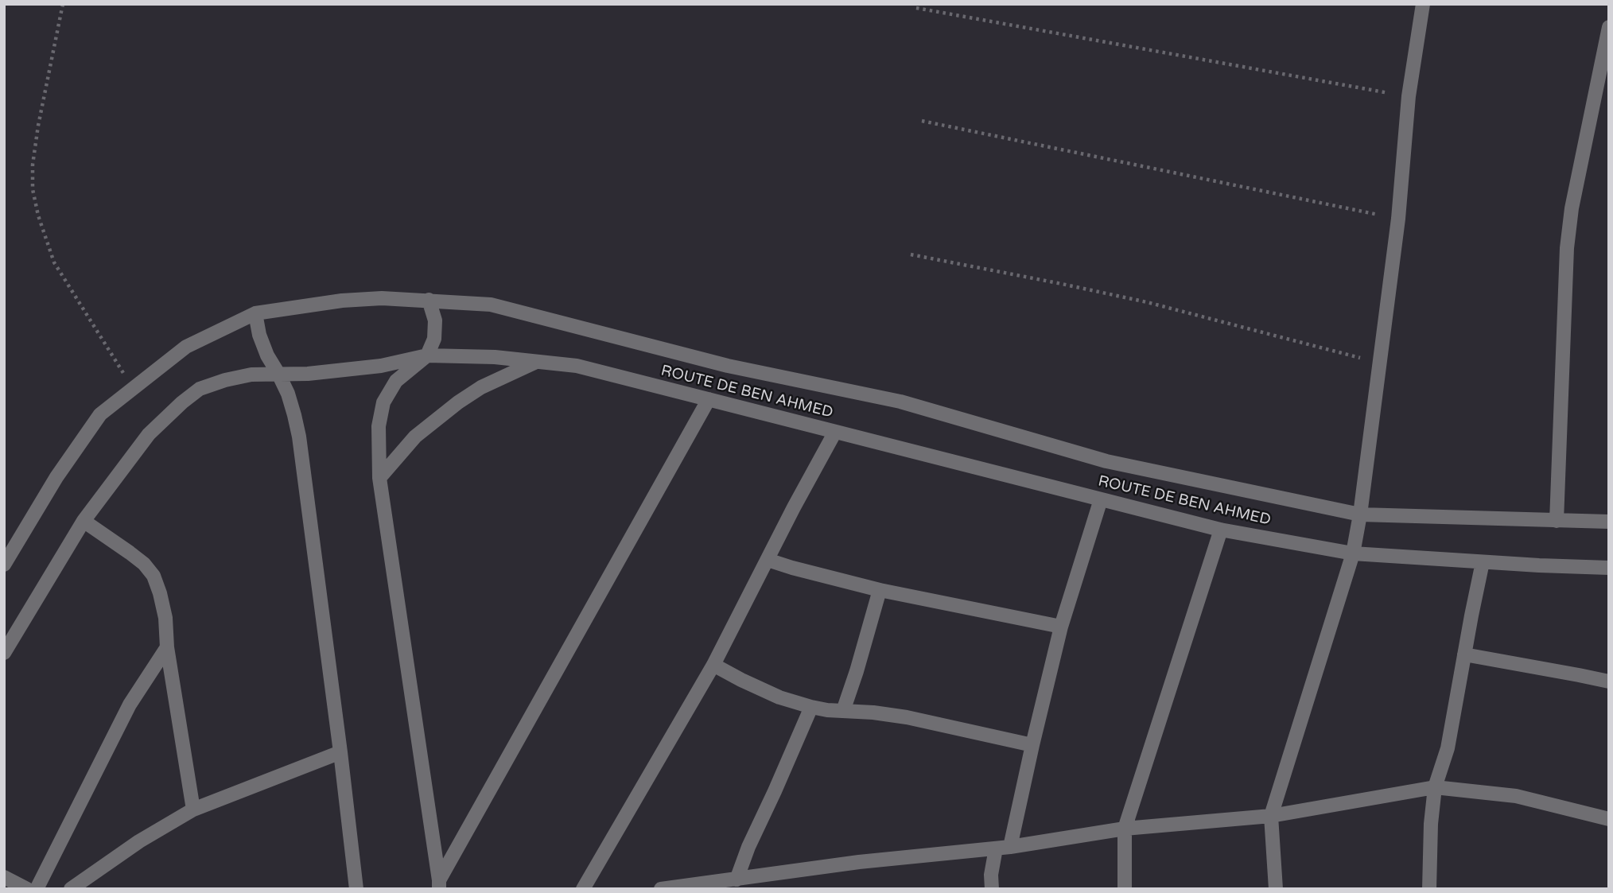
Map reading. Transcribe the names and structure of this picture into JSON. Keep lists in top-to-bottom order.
{
  "streets": {
    "street": ["ROUTE DE BEN AHMED"]
  }
}
